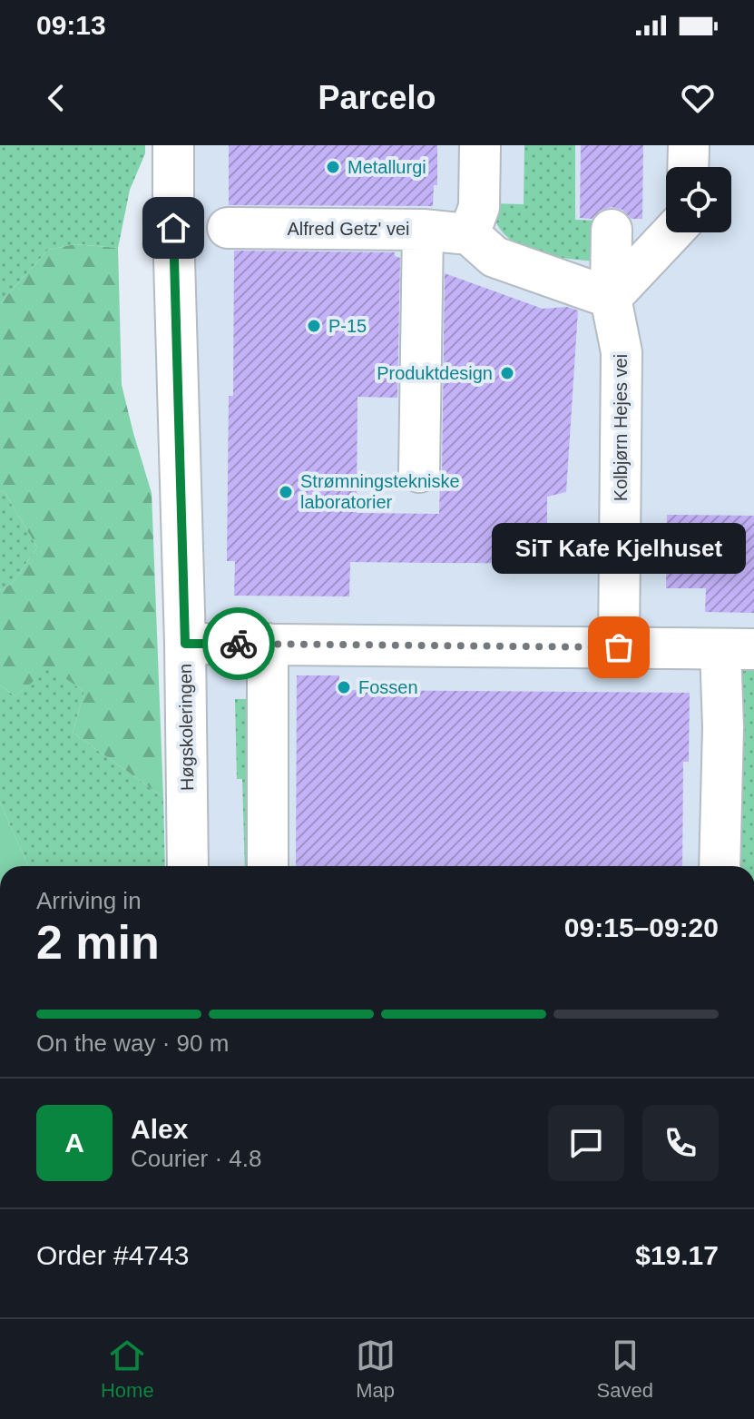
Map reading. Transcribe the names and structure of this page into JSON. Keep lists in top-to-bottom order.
{
  "streets": {
    "street": ["Alfred Getz' vei", "Kolbjørn Hejes vei", "Høgskoleringen"]
  },
  "places": [
    "Metallurgi",
    "P-15",
    "Produktdesign",
    "Strømningstekniske laboratorier",
    "SiT Kafe Kjelhuset",
    "Fossen"
  ],
  "page": {
    "status": "09:13",
    "header": "Parcelo",
    "bubble": "SiT Kafe Kjelhuset",
    "heading": ["2 min", "Arriving in", "09:15–09:20"],
    "panel": [
      "Alex",
      "Courier · 4.8",
      "Order #4743",
      "$19.17"
    ],
    "bar": "On the way · 90 m",
    "round": "A",
    "tabs": ["Home", "Map", "Saved"]
  }
}
